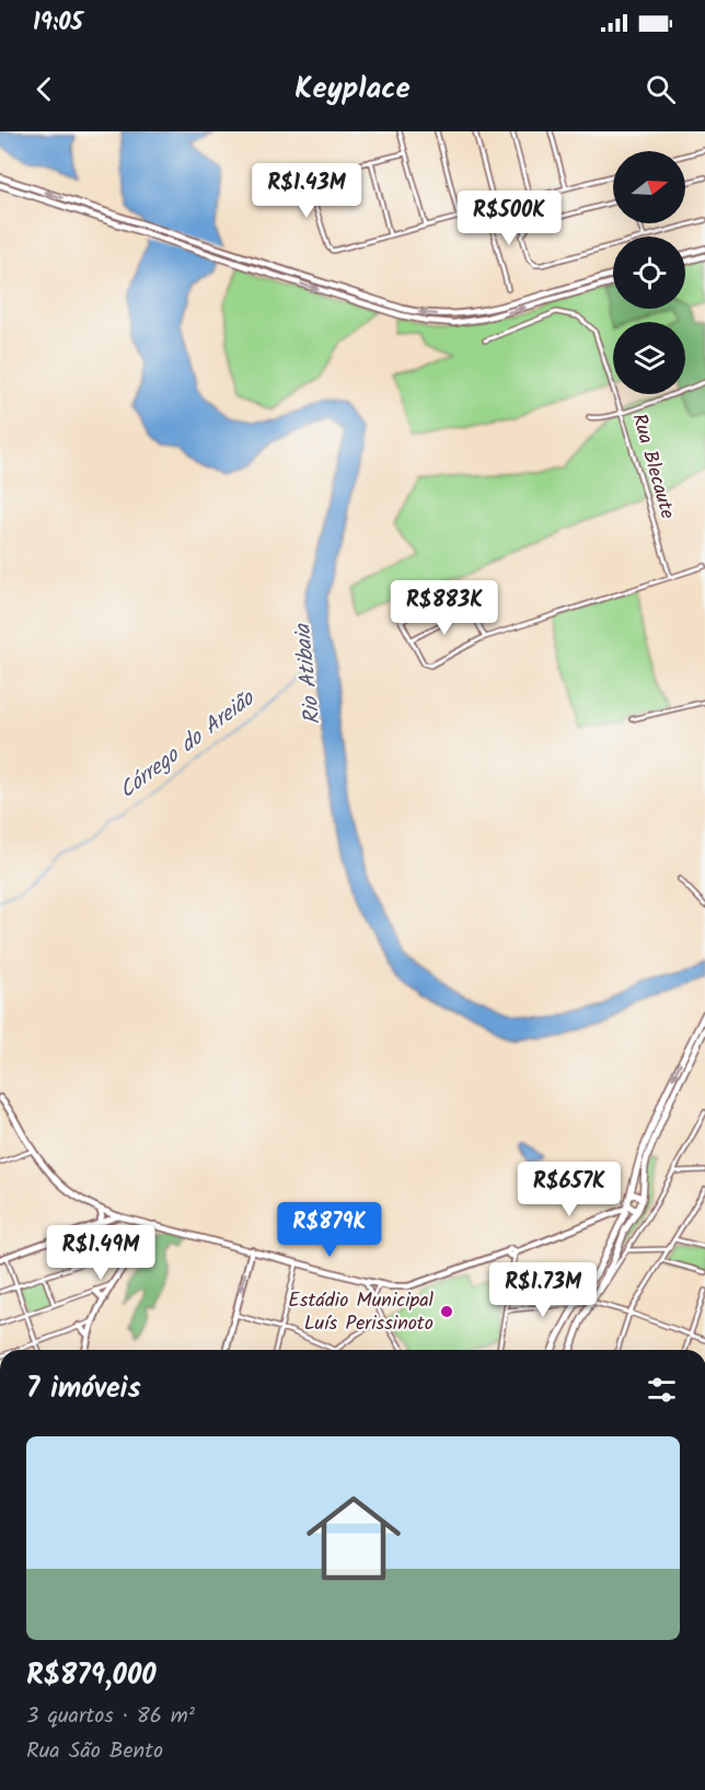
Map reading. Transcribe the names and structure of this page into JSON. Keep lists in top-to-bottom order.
{
  "streets": {
    "street": ["Rua Blecaute"]
  },
  "water": ["Rio Atibaia", "Córrego do Areião"],
  "places": ["Estádio Municipal Luís Perissinoto"],
  "north": "right",
  "page": {
    "status": "19:05",
    "header": "Keyplace",
    "price": [
      "R$1.43M",
      "R$500K",
      "R$883K",
      "R$657K",
      "R$879K",
      "R$1.49M",
      "R$1.73M"
    ],
    "heading": "7 imóveis",
    "list": [
      {
        "name": "R$879,000",
        "note": "3 quartos · 86 m² · Rua São Bento"
      }
    ]
  }
}
